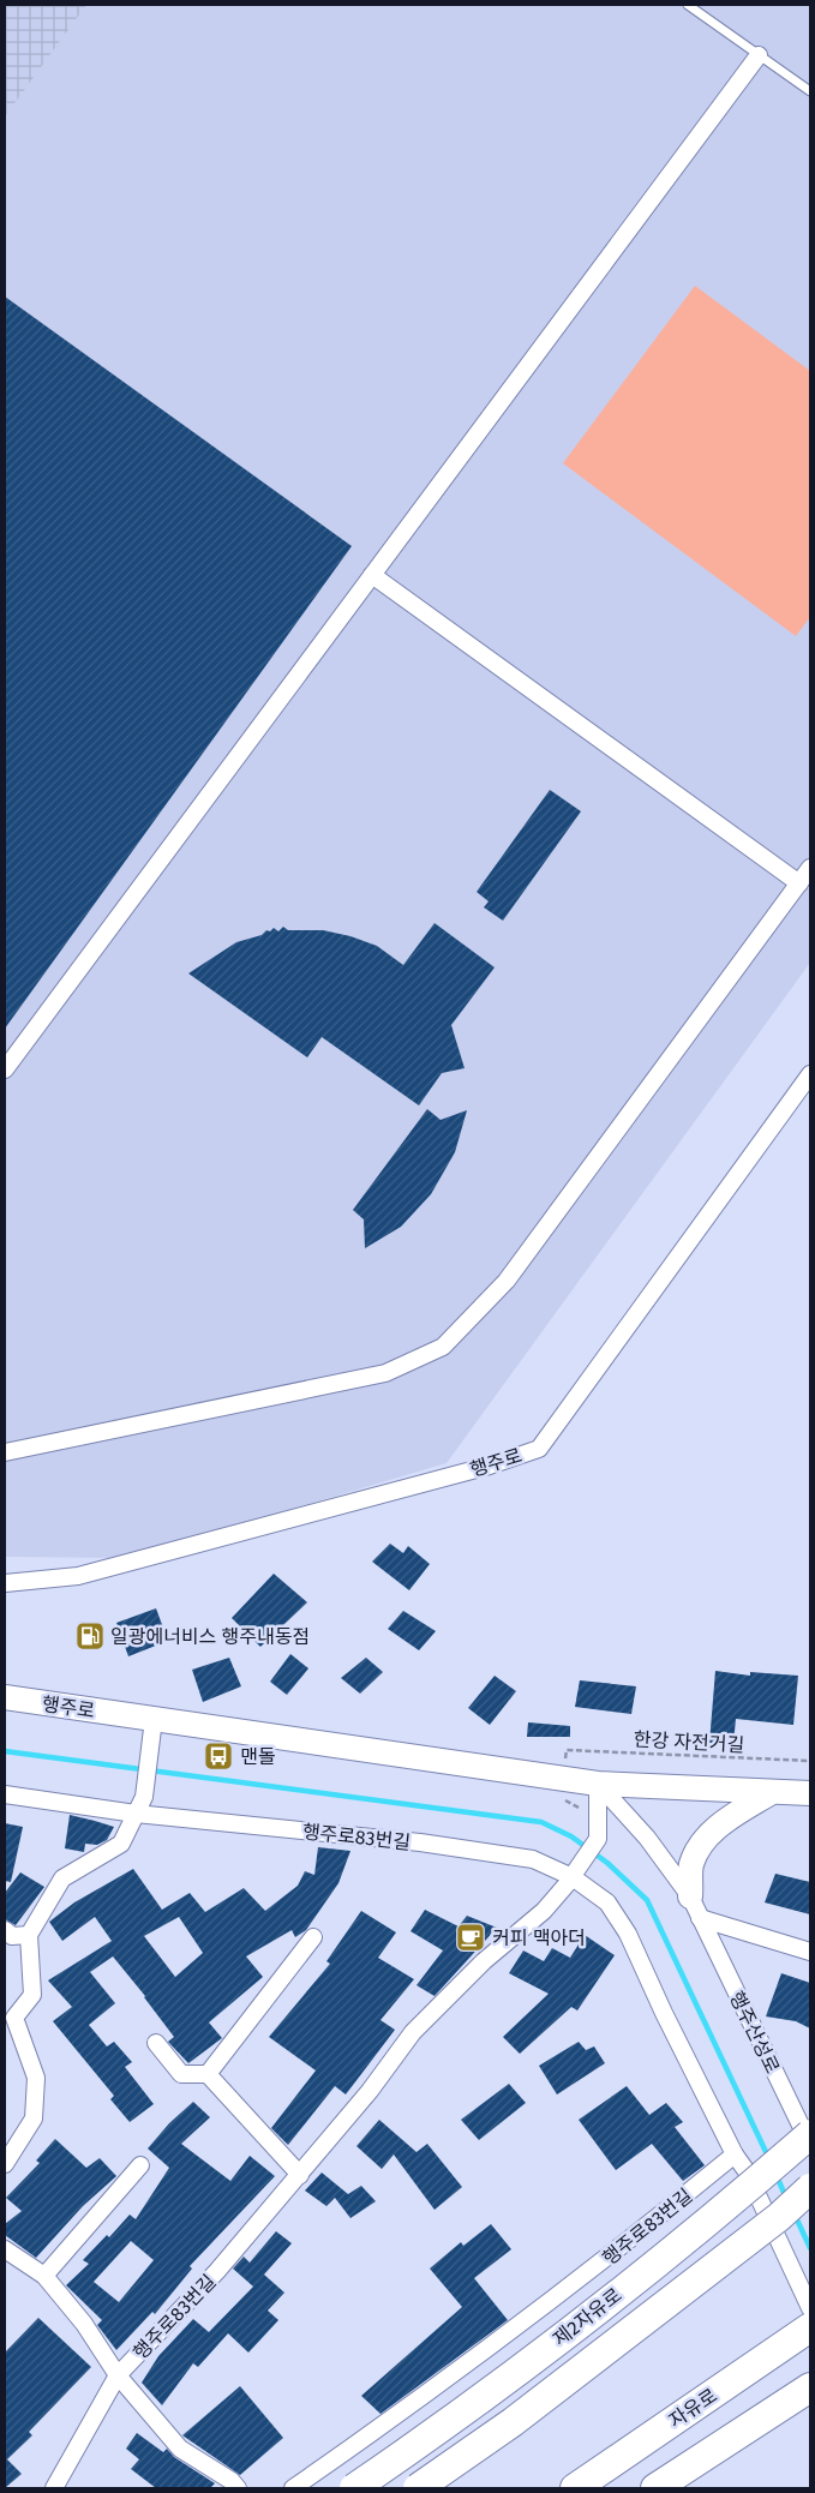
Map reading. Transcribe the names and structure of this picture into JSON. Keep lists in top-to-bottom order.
{
  "streets": {
    "highway": ["제2자유로", "자유로"],
    "main road": ["행주로"],
    "street": ["행주로83번길", "행주산성로"],
    "path": ["한강 자전거길"]
  },
  "crossings": [
    ["행주로", "행주산성로"]
  ],
  "places": {
    "fuel station": ["일광에너비스 행주내동점"],
    "bus stop": ["맨돌"],
    "cafe": ["커피 맥아더"]
  }
}
